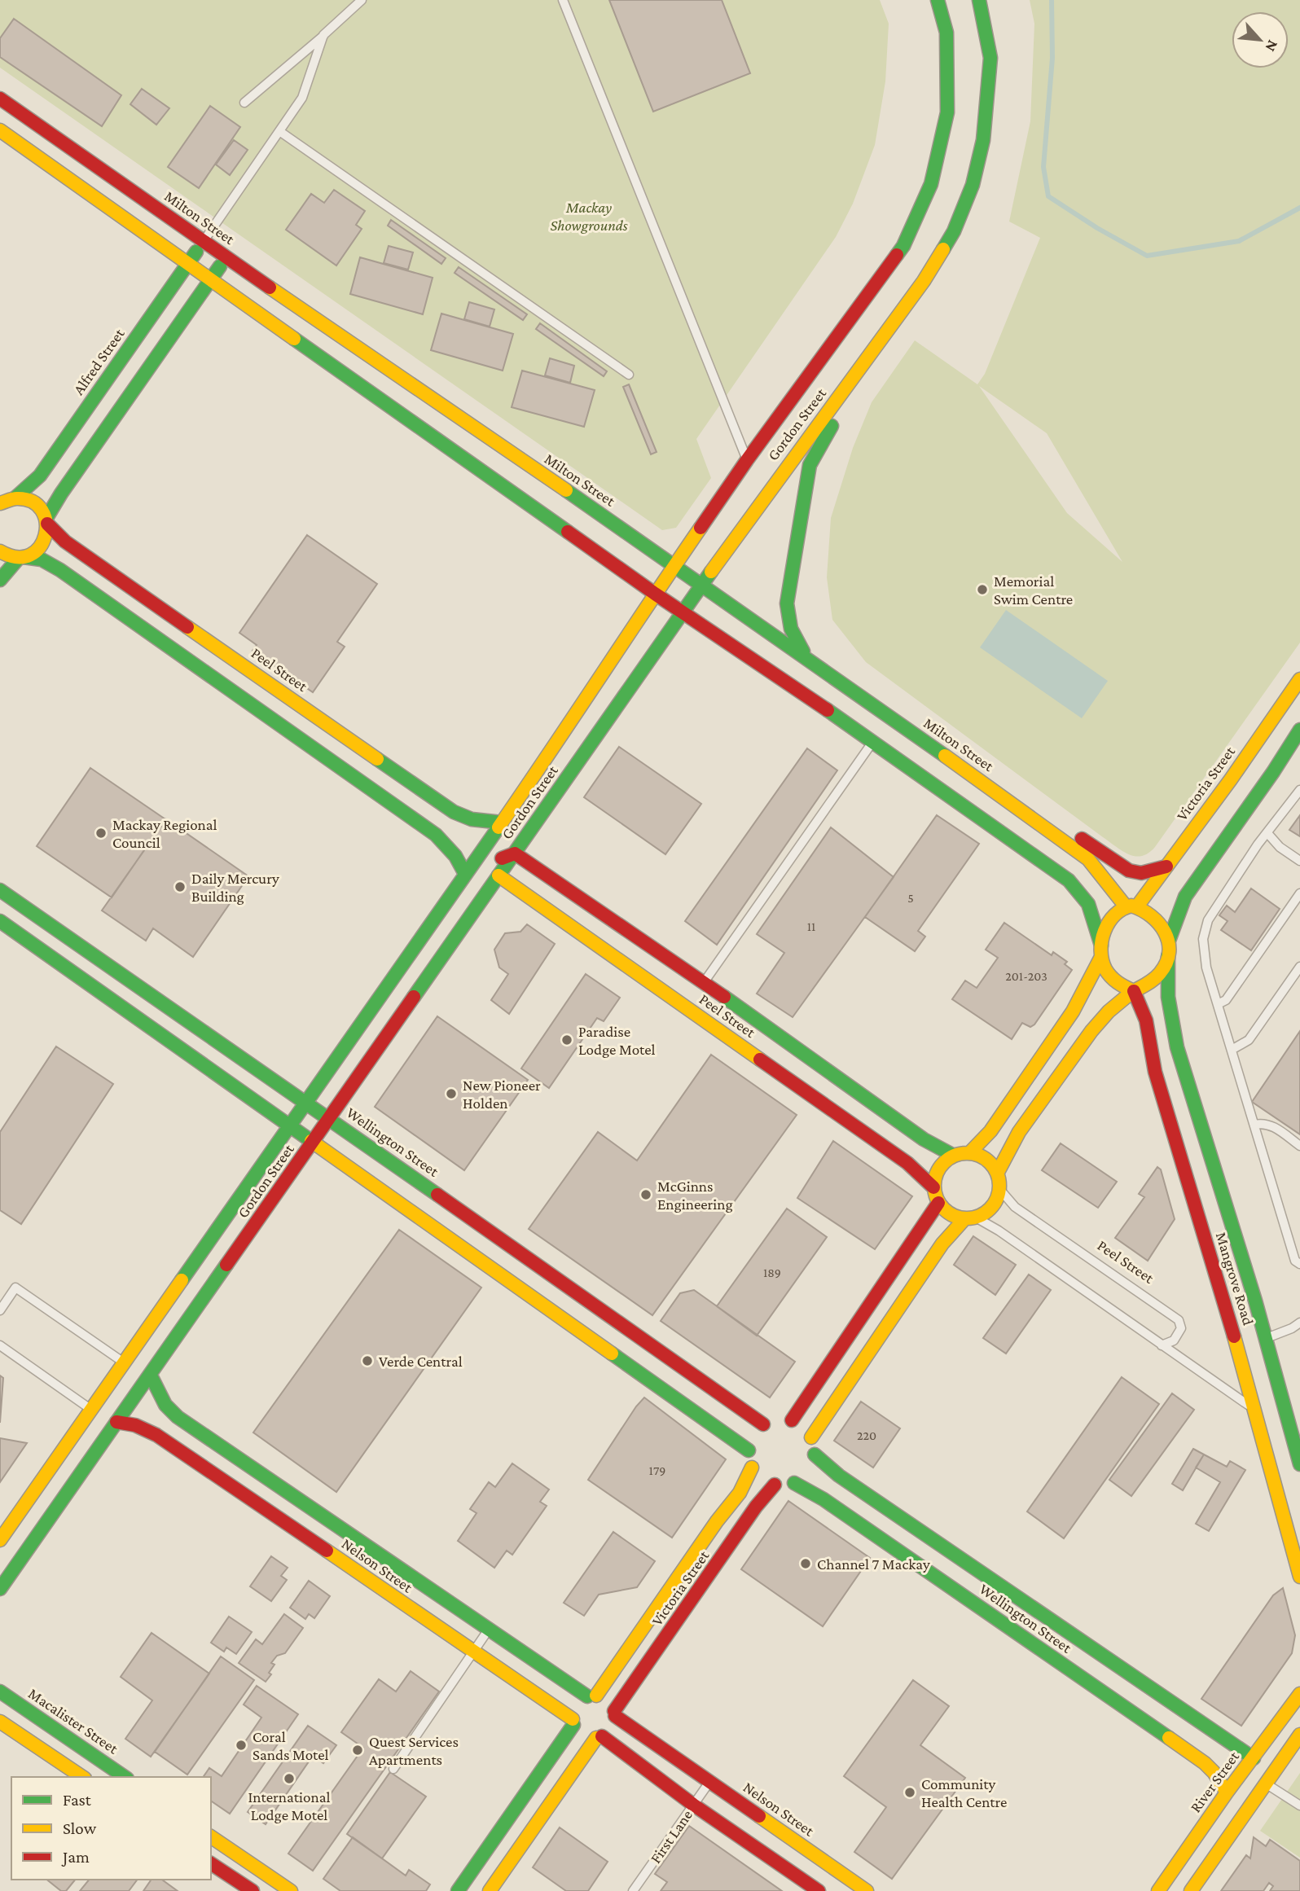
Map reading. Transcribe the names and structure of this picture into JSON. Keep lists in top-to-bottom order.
{
  "streets": {
    "street": [
      "Milton Street",
      "Alfred Street",
      "Gordon Street",
      "Peel Street",
      "Victoria Street",
      "Wellington Street",
      "Mangrove Road",
      "Nelson Street",
      "Macalister Street",
      "River Street"
    ],
    "lane": ["First Lane"]
  },
  "crossings": [
    ["Milton Street", "Alfred Street"],
    ["Milton Street", "Gordon Street"],
    ["Milton Street", "Victoria Street"],
    ["Milton Street", "Mangrove Road"],
    ["Alfred Street", "Peel Street"],
    ["Gordon Street", "Peel Street"],
    ["Gordon Street", "Wellington Street"],
    ["Gordon Street", "Nelson Street"],
    ["Victoria Street", "Wellington Street"],
    ["Victoria Street", "Mangrove Road"],
    ["Victoria Street", "Nelson Street"],
    ["Wellington Street", "River Street"],
    ["Nelson Street", "First Lane"]
  ],
  "parks": ["Mackay Showgrounds"],
  "places": [
    "Memorial Swim Centre",
    "Mackay Regional Council",
    "Daily Mercury Building",
    "Paradise Lodge Motel",
    "New Pioneer Holden",
    "McGinns Engineering",
    "Verde Central",
    "Channel 7 Mackay",
    "Coral Sands Motel",
    "Quest Services Apartments",
    "International Lodge Motel",
    "Community Health Centre"
  ],
  "house_numbers": [
    "5",
    "11",
    "201-203",
    "189",
    "220",
    "179"
  ],
  "legend": ["Fast", "Slow", "Jam"],
  "north": "bottom right"
}
